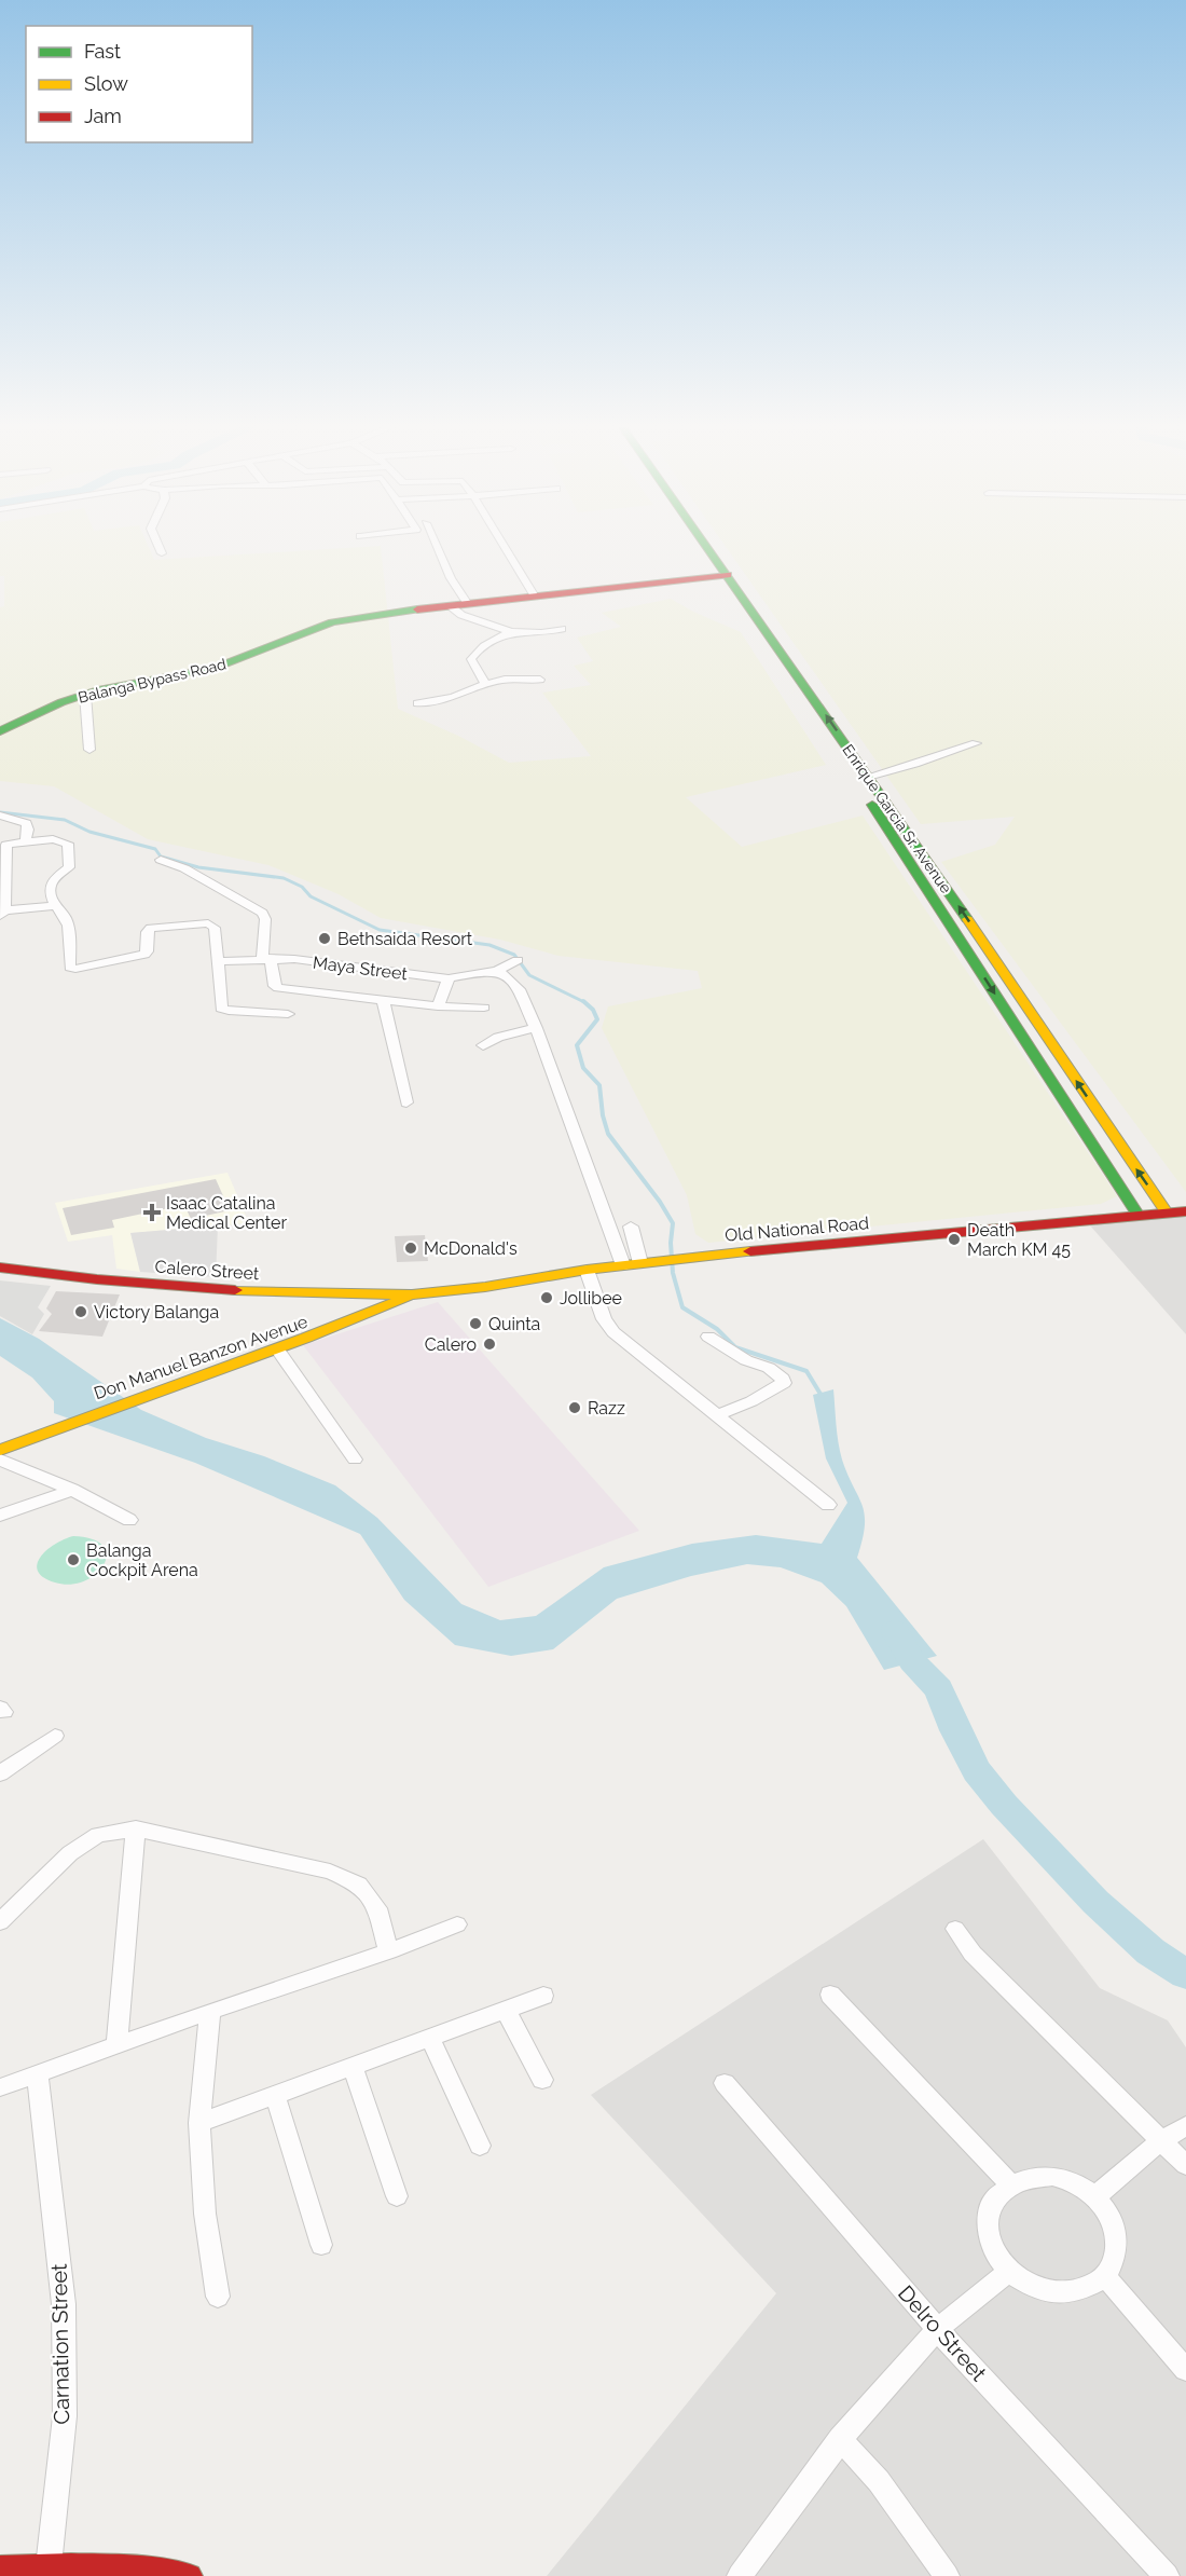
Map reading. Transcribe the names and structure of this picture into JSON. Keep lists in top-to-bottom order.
{
  "streets": {
    "main road": [
      "Balanga Bypass Road",
      "Enrique Garcia Sr. Avenue",
      "Old National Road",
      "Calero Street",
      "Don Manuel Banzon Avenue"
    ],
    "street": ["Maya Street", "Delro Street", "Carnation Street"]
  },
  "crossings": [
    ["Balanga Bypass Road", "Enrique Garcia Sr. Avenue"],
    ["Enrique Garcia Sr. Avenue", "Old National Road"],
    ["Old National Road", "Calero Street"],
    ["Old National Road", "Don Manuel Banzon Avenue"],
    ["Calero Street", "Don Manuel Banzon Avenue"]
  ],
  "places": {
    "other": [
      "Bethsaida Resort",
      "Death March KM 45",
      "McDonald's",
      "Jollibee",
      "Victory Balanga",
      "Quinta",
      "Calero",
      "Razz",
      "Balanga Cockpit Arena"
    ],
    "health": ["Isaac Catalina Medical Center"]
  },
  "legend": ["Fast", "Slow", "Jam"]
}
